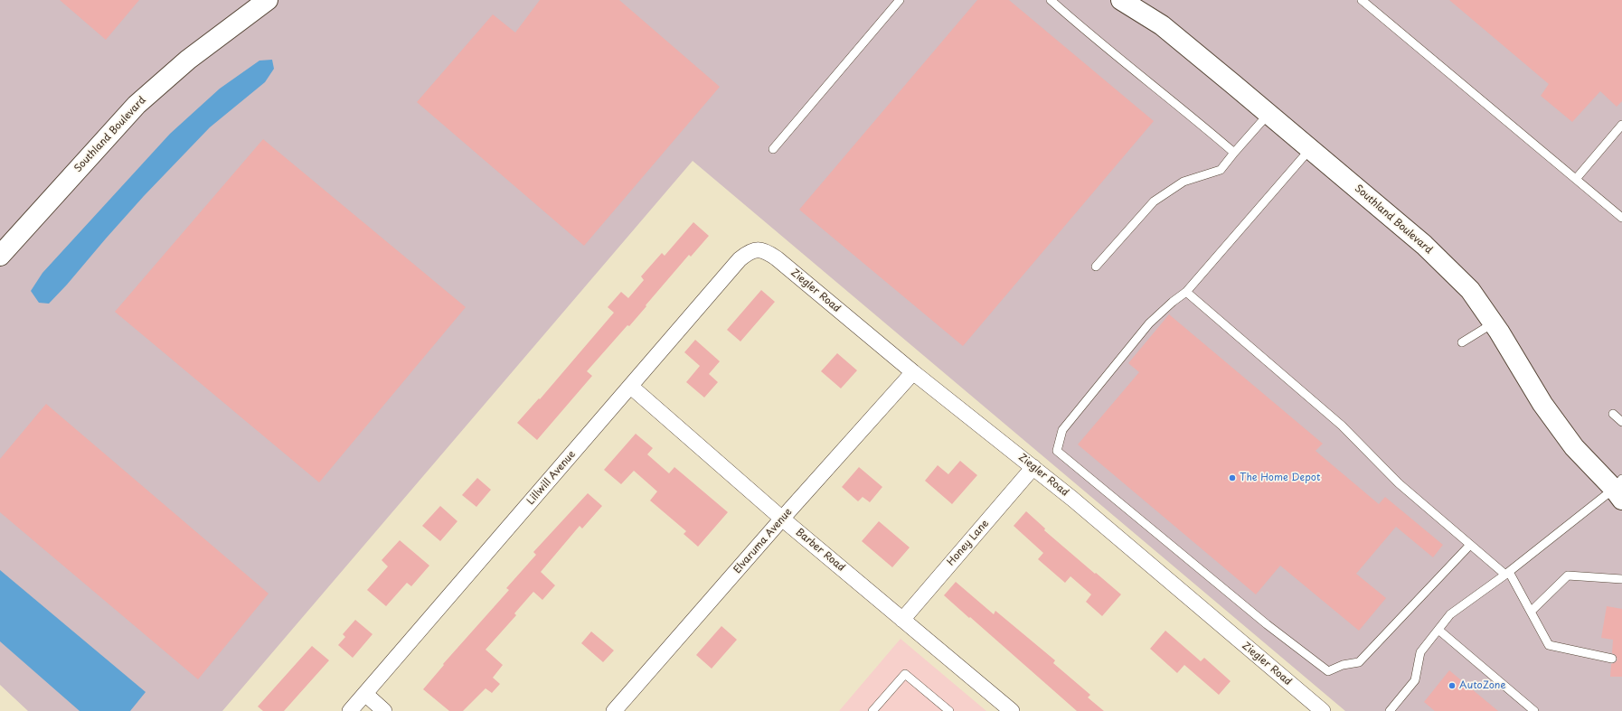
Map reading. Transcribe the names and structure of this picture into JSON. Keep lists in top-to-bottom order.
{
  "streets": {
    "street": [
      "Southland Boulevard",
      "Ziegler Road",
      "Lillwill Avenue",
      "Elvaruma Avenue",
      "Honey Lane",
      "Barber Road"
    ]
  },
  "crossings": [
    ["Ziegler Road", "Lillwill Avenue"],
    ["Ziegler Road", "Elvaruma Avenue"],
    ["Ziegler Road", "Honey Lane"],
    ["Lillwill Avenue", "Barber Road"],
    ["Elvaruma Avenue", "Barber Road"],
    ["Honey Lane", "Barber Road"]
  ],
  "places": ["The Home Depot", "AutoZone"]
}
